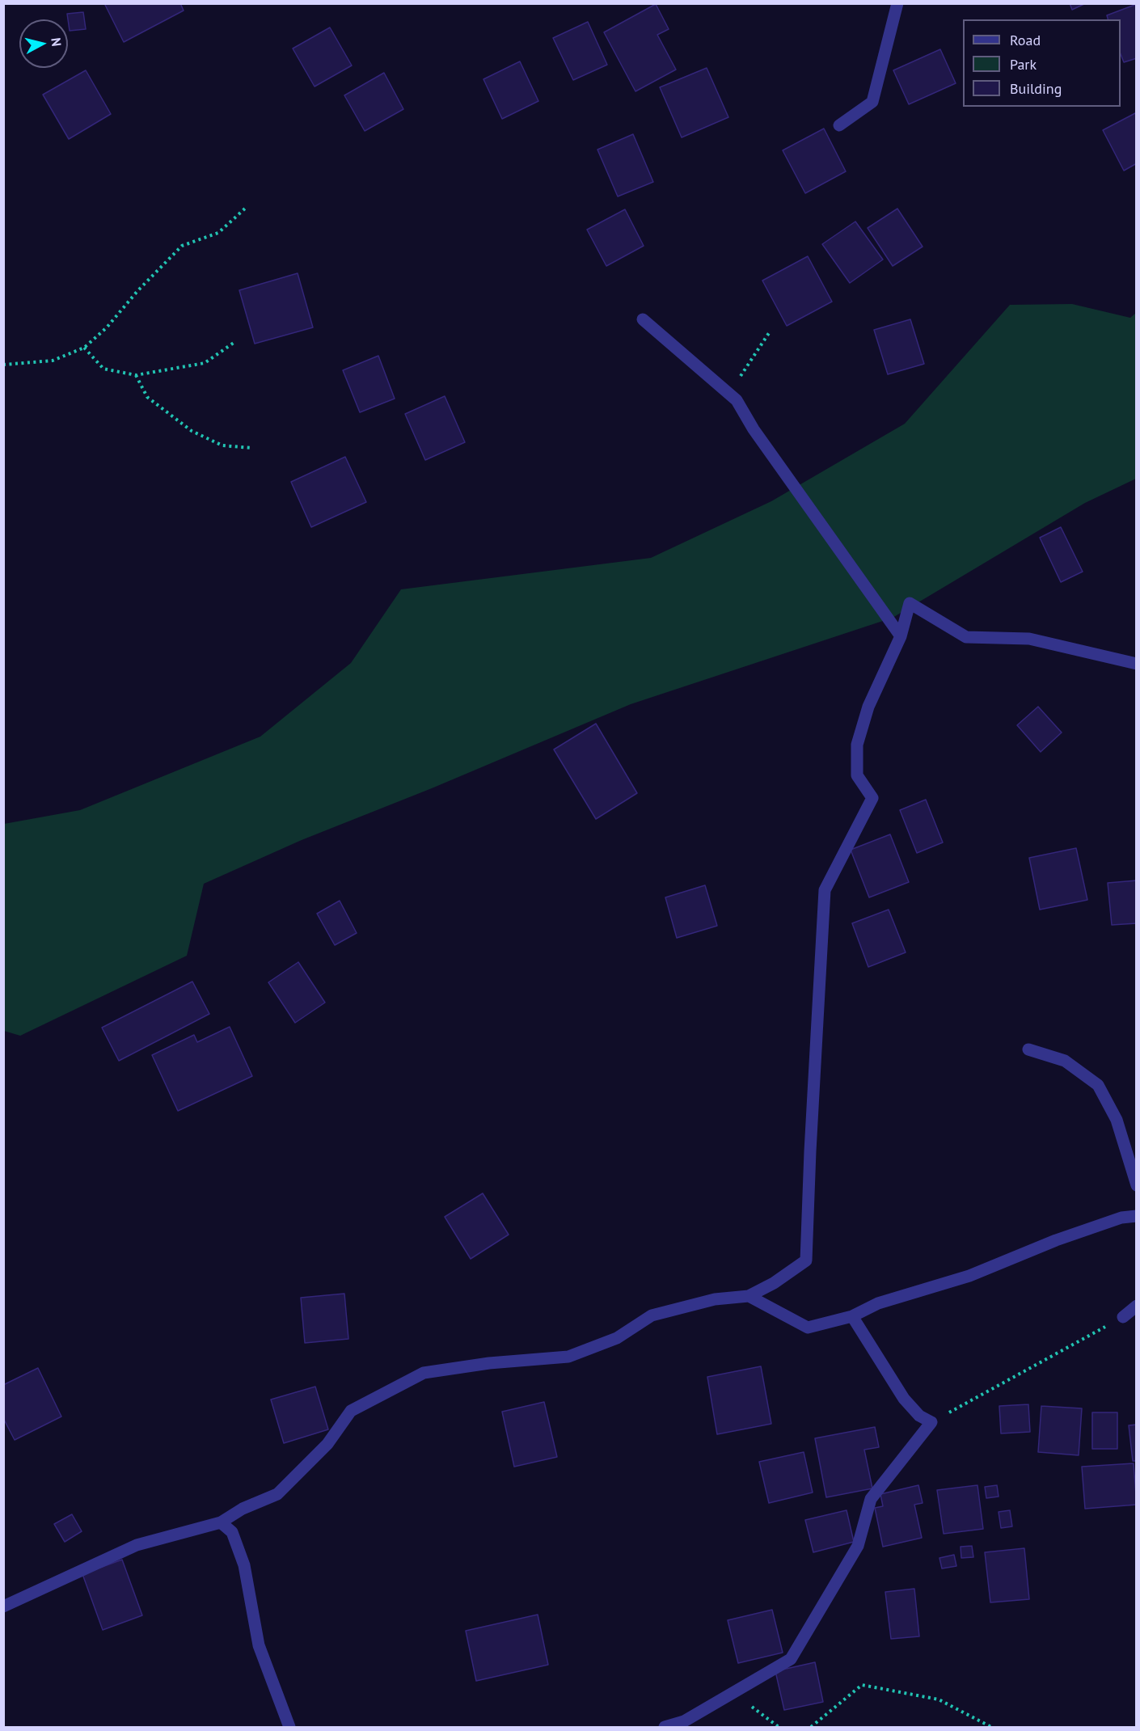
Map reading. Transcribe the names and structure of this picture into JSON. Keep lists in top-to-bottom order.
{
  "legend": ["Road", "Park", "Building"],
  "north": "right"
}
